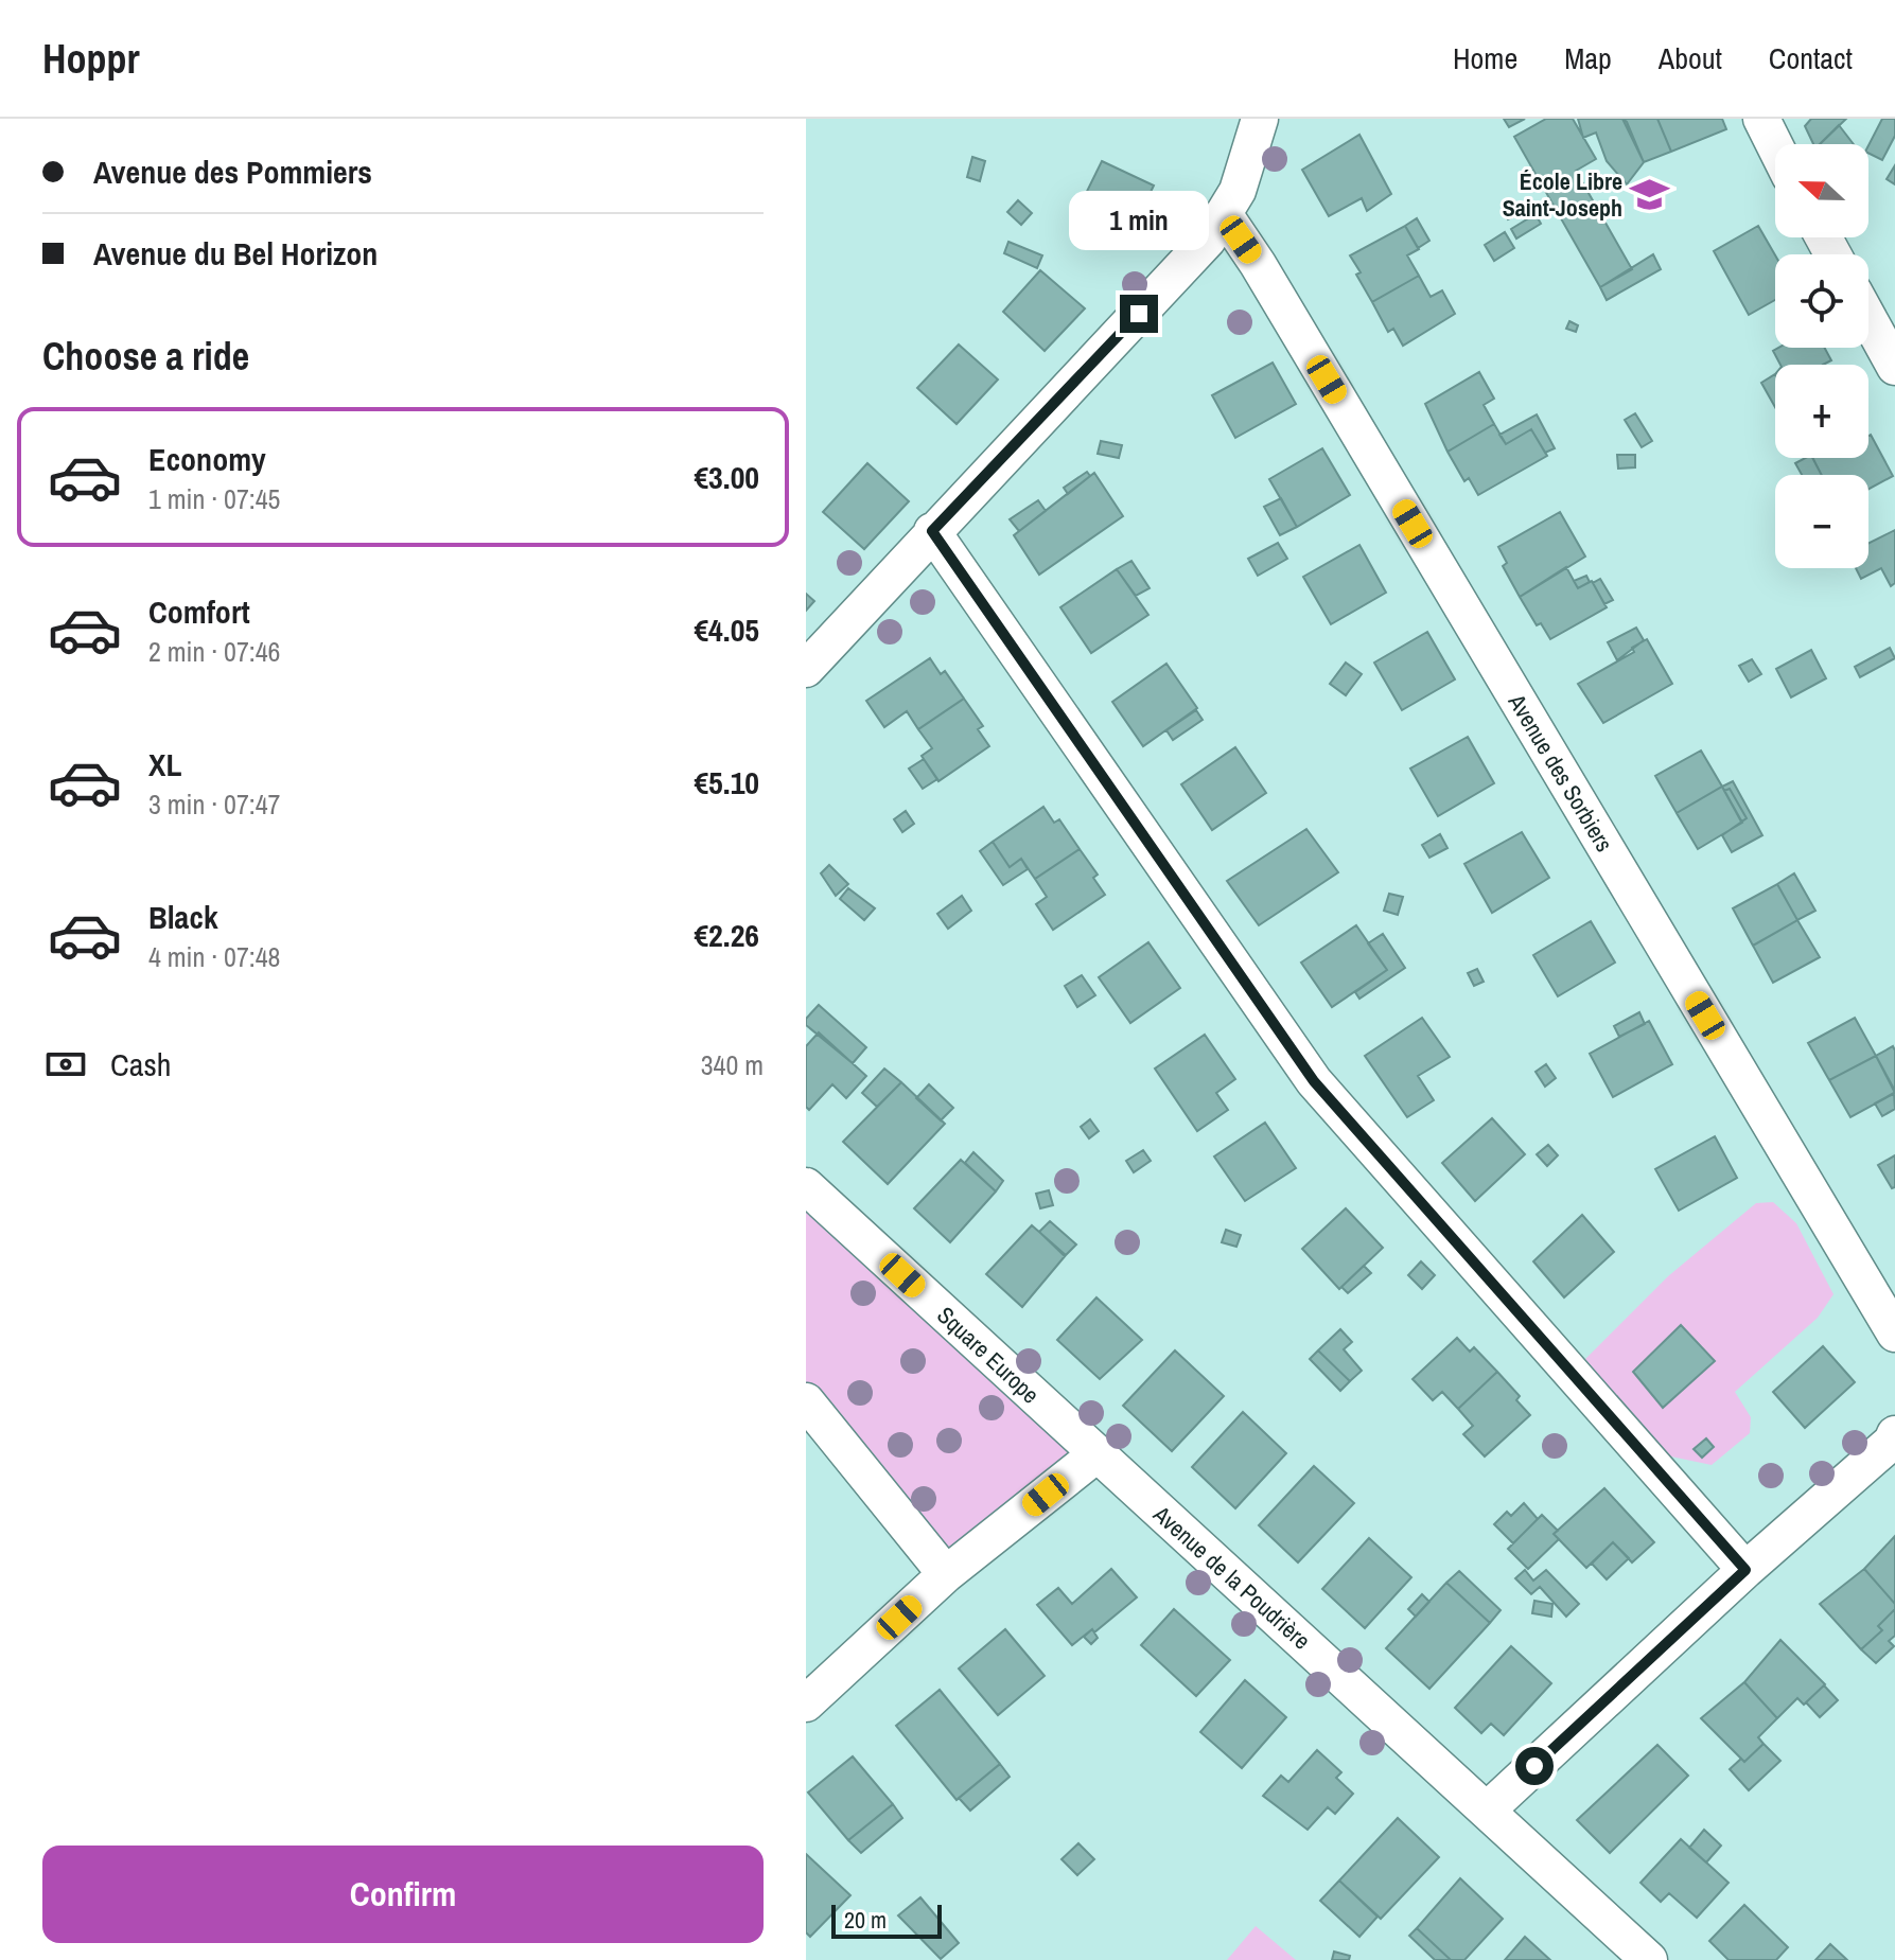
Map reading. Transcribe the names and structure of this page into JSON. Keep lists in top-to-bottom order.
{
  "streets": {
    "street": ["Avenue des Sorbiers", "Square Europe", "Avenue de la Poudrière"]
  },
  "crossings": [
    ["Square Europe", "Avenue de la Poudrière"]
  ],
  "places": {
    "school or university": ["École Libre Saint-Joseph"]
  },
  "scale_bar": "20 m",
  "north": "left",
  "page": {
    "header": "Hoppr",
    "nav": [
      "Home",
      "Map",
      "About",
      "Contact"
    ],
    "banner": ["Avenue des Pommiers", "Avenue du Bel Horizon"],
    "map_buttons": ["+", "−"],
    "bubble": "1 min",
    "heading": "Choose a ride",
    "list": [
      {
        "name": "Economy",
        "note": "1 min · 07:45",
        "value": "€3.00"
      },
      {
        "name": "Comfort",
        "note": "2 min · 07:46",
        "value": "€4.05"
      },
      {
        "name": "XL",
        "note": "3 min · 07:47",
        "value": "€5.10"
      },
      {
        "name": "Black",
        "note": "4 min · 07:48",
        "value": "€2.26"
      }
    ],
    "pay": ["Cash", "340 m"],
    "buttons": "Confirm",
    "scale": "20 m"
  }
}
